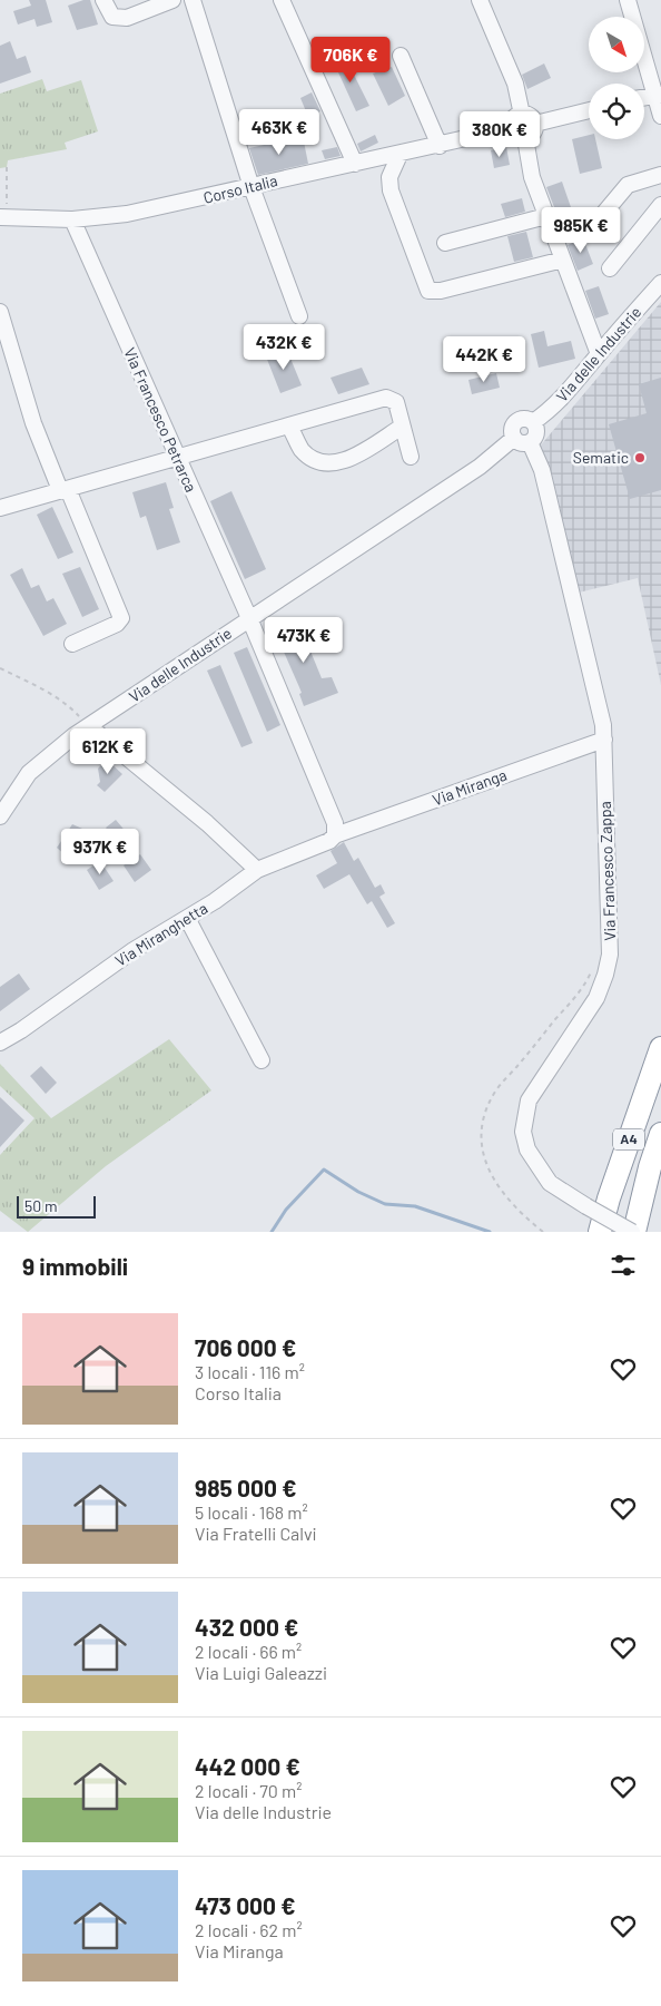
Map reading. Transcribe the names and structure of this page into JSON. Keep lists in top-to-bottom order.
{
  "streets": {
    "highway": ["A4"],
    "street": [
      "Corso Italia",
      "Via delle Industrie",
      "Via Francesco Petrarca",
      "Via Miranga",
      "Via Francesco Zappa",
      "Via Miranghetta"
    ]
  },
  "crossings": [
    ["Corso Italia", "Via Francesco Petrarca"],
    ["Via delle Industrie", "Via Francesco Petrarca"],
    ["Via delle Industrie", "Via Francesco Zappa"],
    ["Via Miranga", "Via Francesco Zappa"],
    ["Via Miranga", "Via Miranghetta"],
    ["Via Francesco Zappa", "A4"]
  ],
  "places": ["Sematic"],
  "scale_bar": "50 m",
  "north": "bottom right",
  "page": {
    "price": [
      "706K €",
      "463K €",
      "380K €",
      "985K €",
      "432K €",
      "442K €",
      "473K €",
      "612K €",
      "937K €"
    ],
    "scale": "50 m",
    "heading": "9 immobili",
    "list": [
      {
        "name": "706 000 €",
        "note": "3 locali · 116 m² · Corso Italia"
      },
      {
        "name": "985 000 €",
        "note": "5 locali · 168 m² · Via Fratelli Calvi"
      },
      {
        "name": "432 000 €",
        "note": "2 locali · 66 m² · Via Luigi Galeazzi"
      },
      {
        "name": "442 000 €",
        "note": "2 locali · 70 m² · Via delle Industrie"
      },
      {
        "name": "473 000 €",
        "note": "2 locali · 62 m² · Via Miranga"
      }
    ]
  }
}
